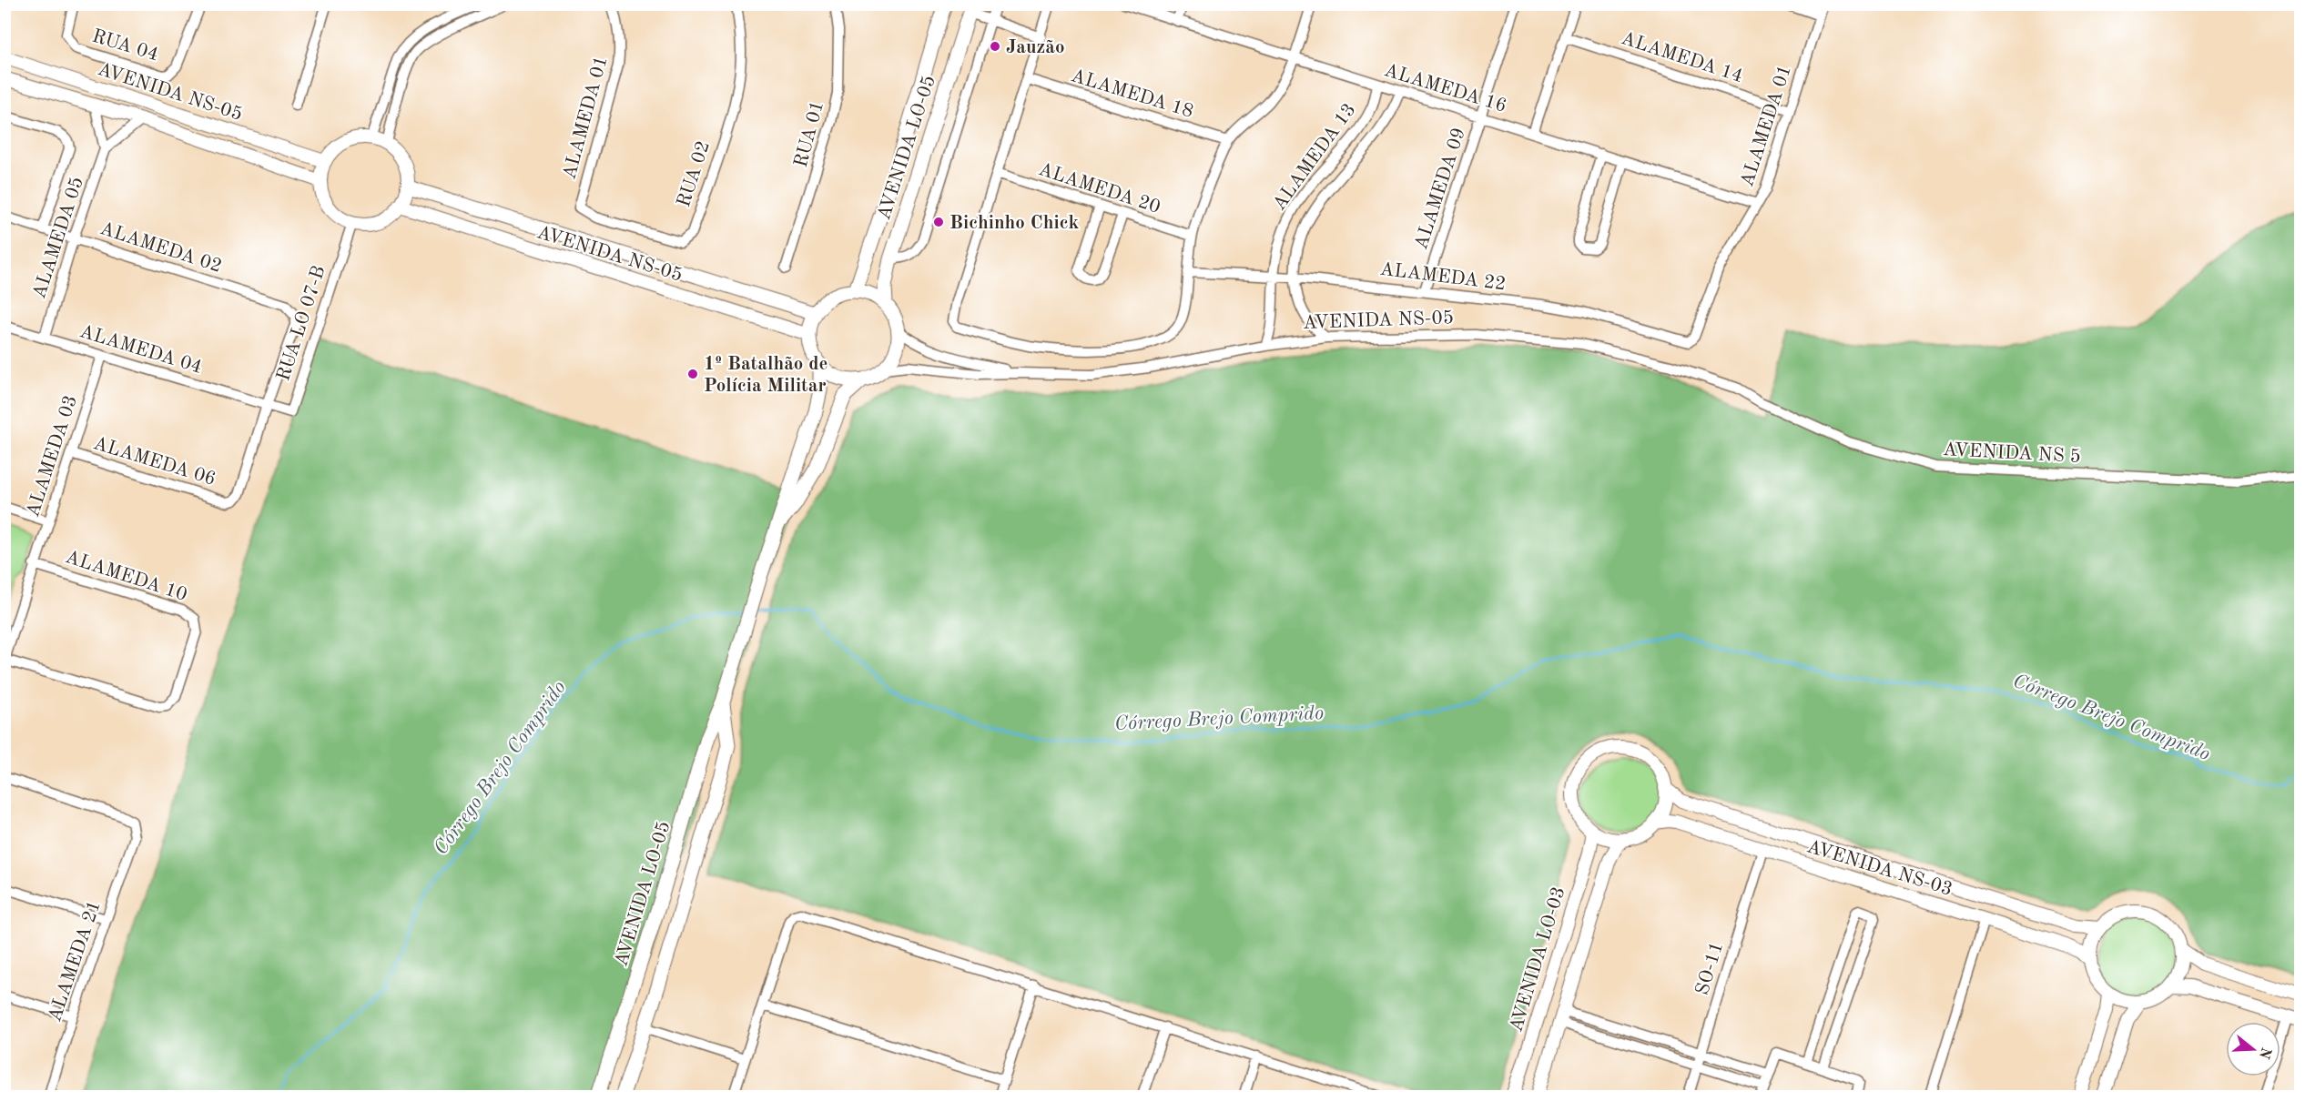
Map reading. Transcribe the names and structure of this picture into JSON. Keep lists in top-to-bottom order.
{
  "streets": {
    "main road": ["AVENIDA LO-05"],
    "street": [
      "RUA 04",
      "ALAMEDA 14",
      "ALAMEDA 16",
      "AVENIDA NS-05",
      "ALAMEDA 18",
      "ALAMEDA 01",
      "RUA 01",
      "ALAMEDA 13",
      "RUA 02",
      "ALAMEDA 20",
      "ALAMEDA 09",
      "ALAMEDA 05",
      "ALAMEDA 02",
      "ALAMEDA 22",
      "RUA LO 07-B",
      "ALAMEDA 04",
      "AVENIDA NS 5",
      "ALAMEDA 03",
      "ALAMEDA 06",
      "ALAMEDA 10",
      "AVENIDA NS-03",
      "AVENIDA LO-03",
      "ALAMEDA 21",
      "SO-11"
    ]
  },
  "crossings": [
    ["ALAMEDA 14", "ALAMEDA 01"],
    ["ALAMEDA 16", "ALAMEDA 01"],
    ["ALAMEDA 16", "ALAMEDA 13"],
    ["ALAMEDA 16", "ALAMEDA 09"],
    ["AVENIDA NS-05", "AVENIDA LO-05"],
    ["AVENIDA NS-05", "ALAMEDA 13"],
    ["AVENIDA NS-05", "RUA LO 07-B"],
    ["AVENIDA NS-05", "AVENIDA NS 5"],
    ["ALAMEDA 01", "RUA 02"],
    ["ALAMEDA 01", "ALAMEDA 22"],
    ["ALAMEDA 13", "ALAMEDA 22"],
    ["ALAMEDA 09", "ALAMEDA 22"],
    ["ALAMEDA 05", "ALAMEDA 02"],
    ["ALAMEDA 05", "ALAMEDA 04"],
    ["ALAMEDA 02", "RUA LO 07-B"],
    ["ALAMEDA 02", "ALAMEDA 04"],
    ["ALAMEDA 02", "ALAMEDA 06"],
    ["RUA LO 07-B", "ALAMEDA 04"],
    ["RUA LO 07-B", "ALAMEDA 06"],
    ["ALAMEDA 04", "ALAMEDA 03"],
    ["ALAMEDA 04", "ALAMEDA 06"],
    ["ALAMEDA 03", "ALAMEDA 06"],
    ["ALAMEDA 03", "ALAMEDA 10"],
    ["AVENIDA NS-03", "AVENIDA LO-03"],
    ["AVENIDA NS-03", "SO-11"]
  ],
  "water": ["Córrego Brejo Comprido"],
  "places": ["Jauzão", "Bichinho Chick", "1º Batalhão de Polícia Militar"],
  "north": "right"
}
